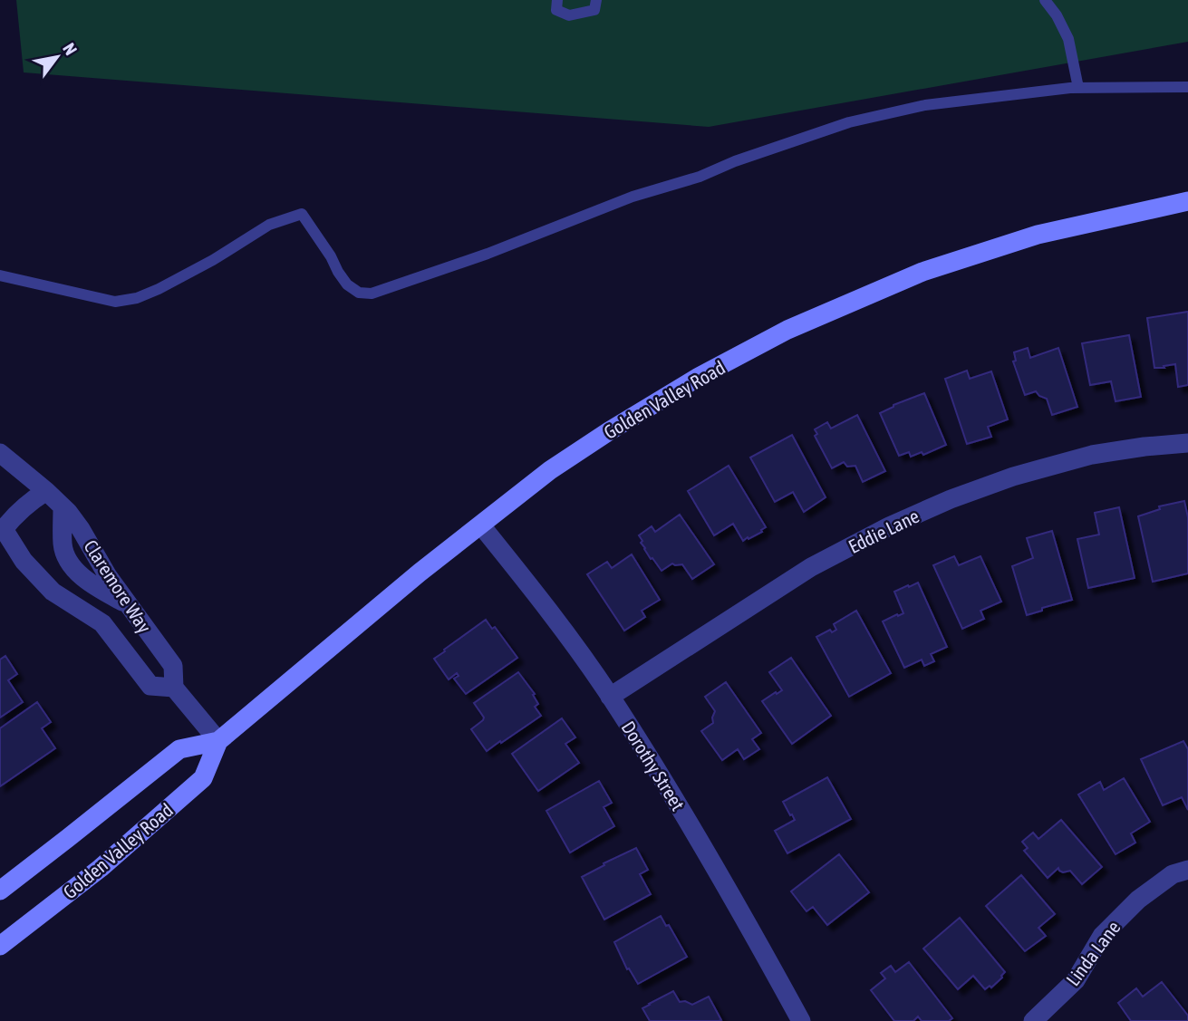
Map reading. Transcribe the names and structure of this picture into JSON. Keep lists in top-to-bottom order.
{
  "streets": {
    "main road": ["Golden Valley Road"],
    "street": [
      "Eddie Lane",
      "Claremore Way",
      "Dorothy Street",
      "Linda Lane"
    ]
  },
  "crossings": [
    ["Golden Valley Road", "Claremore Way"],
    ["Golden Valley Road", "Dorothy Street"],
    ["Eddie Lane", "Dorothy Street"]
  ],
  "north": "top right"
}
